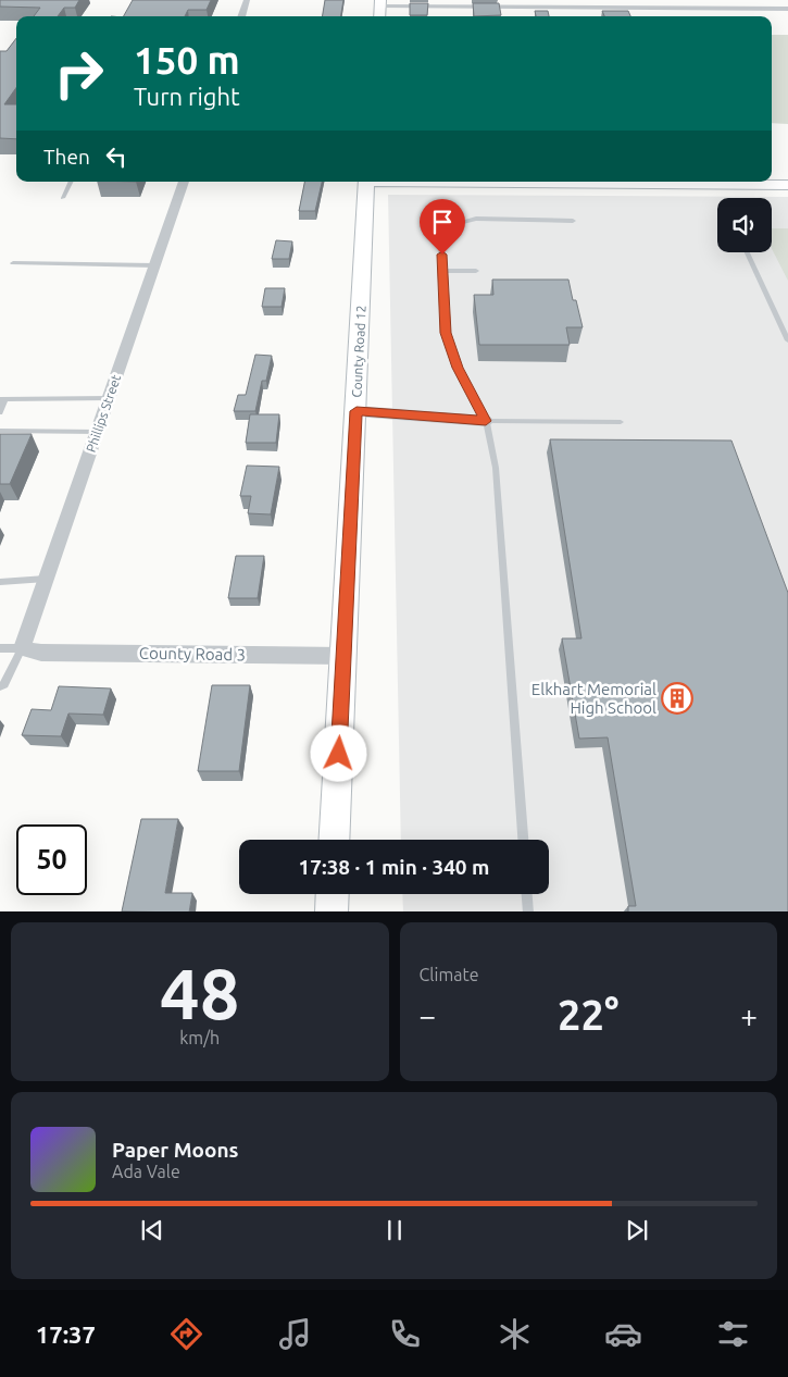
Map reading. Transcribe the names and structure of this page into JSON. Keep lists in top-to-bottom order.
{
  "streets": {
    "main road": ["County Road 12"],
    "street": ["Phillips Street", "County Road 3"]
  },
  "crossings": [
    ["County Road 12", "County Road 3"],
    ["Phillips Street", "County Road 3"]
  ],
  "places": {
    "building": ["Elkhart Memorial High School"]
  },
  "page": {
    "turn": ["150 m", "Turn right"],
    "then": "Then",
    "limit": "50",
    "trip": "17:38 · 1 min · 340 m",
    "tile": [
      ["48", "km/h"],
      "Climate"
    ],
    "heat": ["−", "22°", "+"],
    "song": ["Paper Moons", "Ada Vale"],
    "tabs": "17:37"
  }
}
